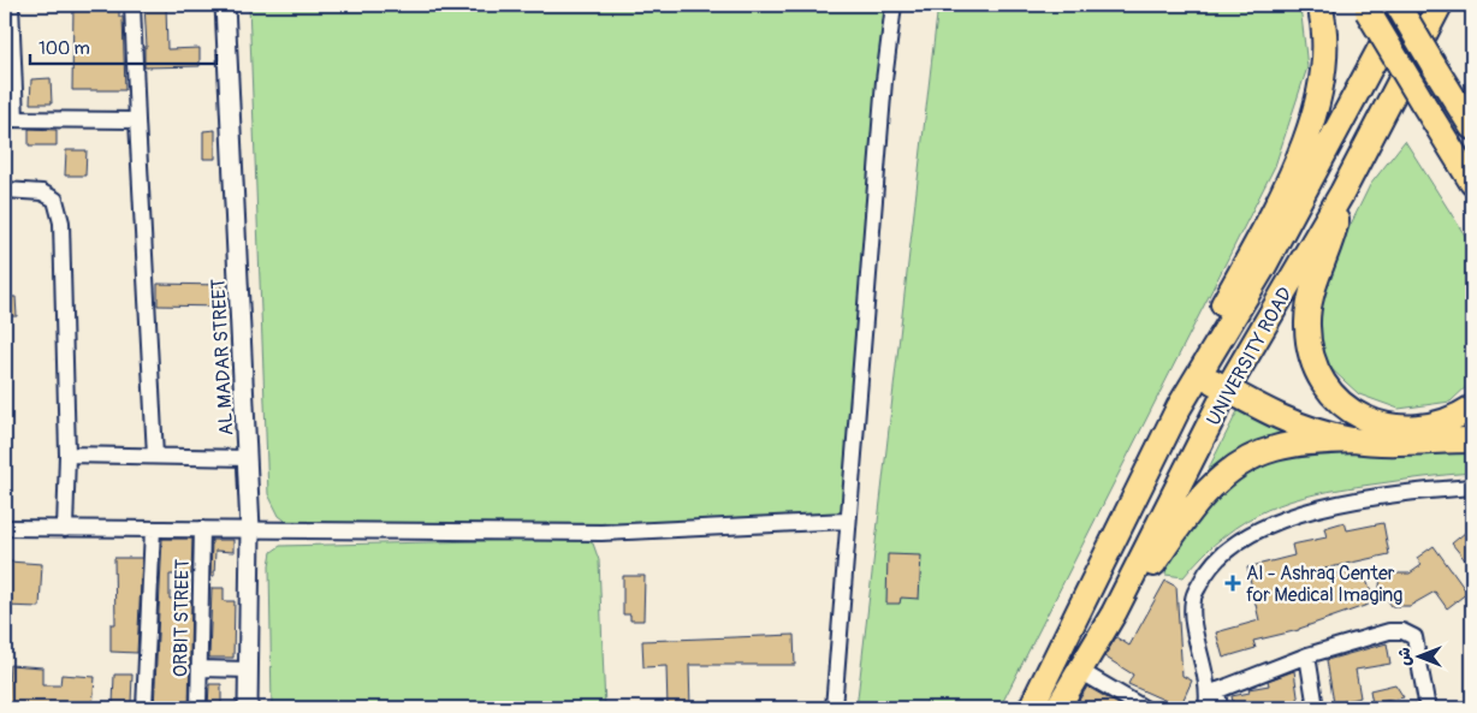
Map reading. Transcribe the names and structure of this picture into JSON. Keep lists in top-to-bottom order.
{
  "streets": {
    "highway": ["UNIVERSITY ROAD"],
    "street": ["AL MADAR STREET", "ORBIT STREET"]
  },
  "places": {
    "health": ["Al - Ashraq Center for Medical Imaging"]
  },
  "scale_bar": "100 m",
  "north": "left"
}
